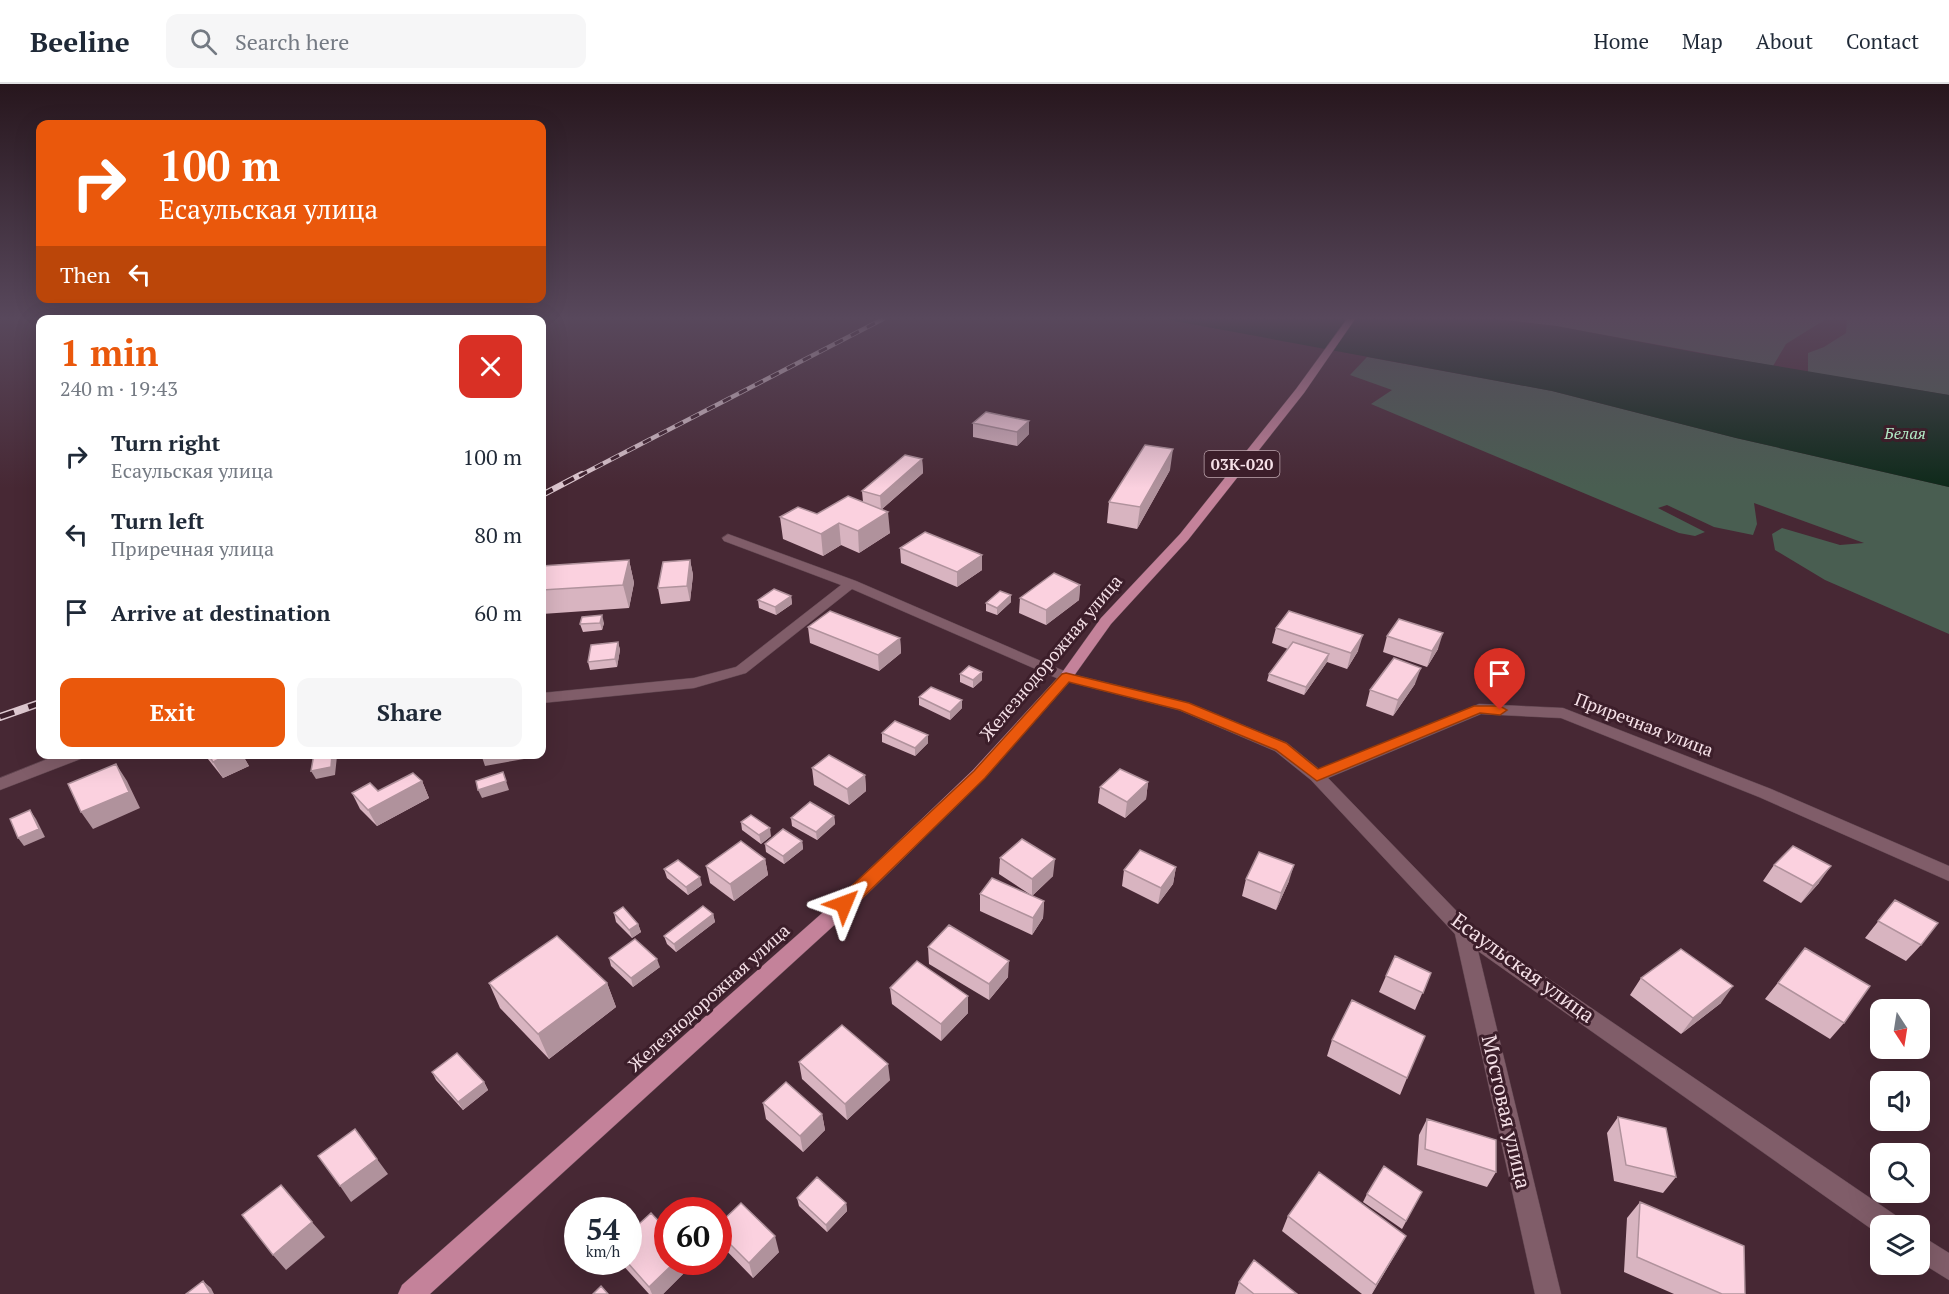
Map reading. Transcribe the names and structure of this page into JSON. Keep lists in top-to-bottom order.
{
  "streets": {
    "main road": ["03К-020", "Железнодорожная улица"],
    "street": ["Приречная улица", "Есаульская улица", "Мостовая улица"]
  },
  "crossings": [
    ["Железнодорожная улица", "Есаульская улица"],
    ["Приречная улица", "Есаульская улица"],
    ["Есаульская улица", "Мостовая улица"]
  ],
  "water": ["Белая"],
  "north": "bottom",
  "page": {
    "header": "Beeline",
    "search": "Search here",
    "nav": [
      "Home",
      "Map",
      "About",
      "Contact"
    ],
    "turn": ["100 m", "Есаульская улица"],
    "then": "Then",
    "heading": ["1 min", "240 m · 19:43"],
    "list": [
      {
        "name": "Turn right",
        "note": "Есаульская улица",
        "value": "100 m"
      },
      {
        "name": "Turn left",
        "note": "Приречная улица",
        "value": "80 m"
      },
      {
        "name": "Arrive at destination",
        "value": "60 m"
      }
    ],
    "buttons": ["Exit", "Share"],
    "speed": "54 km/h",
    "limit": "60"
  }
}
